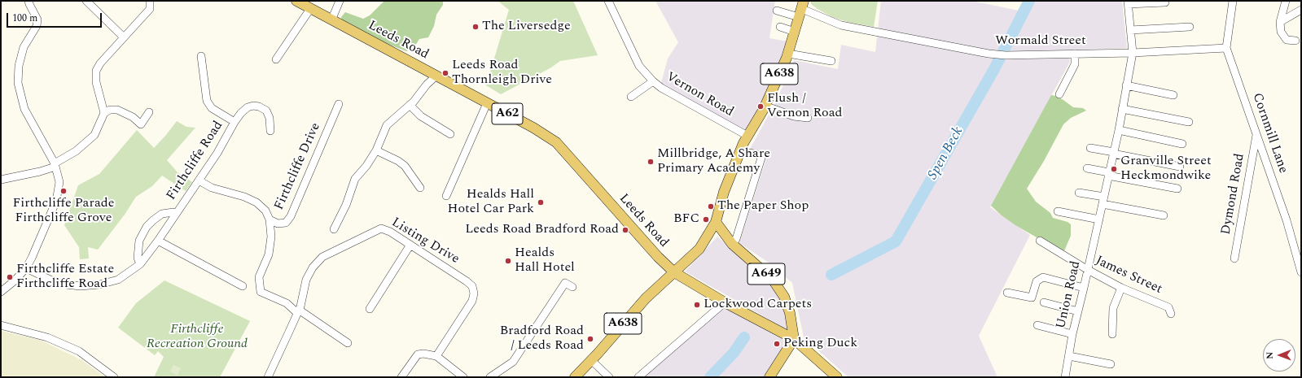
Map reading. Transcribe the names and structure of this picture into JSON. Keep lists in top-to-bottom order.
{
  "streets": {
    "main road": [
      "Leeds Road",
      "A638",
      "A62",
      "A649"
    ],
    "street": [
      "Wormald Street",
      "Vernon Road",
      "Cornmill Lane",
      "Firthcliffe Road",
      "Firthcliffe Drive",
      "Dymond Road",
      "Listing Drive",
      "James Street",
      "Union Road"
    ]
  },
  "crossings": [
    ["Leeds Road", "A638"],
    ["Leeds Road", "A62"],
    ["Leeds Road", "A649"],
    ["Wormald Street", "A638"],
    ["Wormald Street", "Cornmill Lane"],
    ["Wormald Street", "Union Road"],
    ["A638", "Vernon Road"],
    ["A638", "A649"],
    ["A62", "A649"],
    ["Cornmill Lane", "Dymond Road"],
    ["James Street", "Union Road"]
  ],
  "water": ["Spen Beck"],
  "parks": ["Firthcliffe Recreation Ground"],
  "places": [
    "The Liversedge",
    "Leeds Road Thornleigh Drive",
    "Flush / Vernon Road",
    "Millbridge, A Share Primary Academy",
    "Granville Street Heckmondwike",
    "Firthcliffe Parade Firthcliffe Grove",
    "Healds Hall Hotel Car Park",
    "The Paper Shop",
    "BFC",
    "Leeds Road Bradford Road",
    "Healds Hall Hotel",
    "Firthcliffe Estate Firthcliffe Road",
    "Lockwood Carpets",
    "Bradford Road / Leeds Road",
    "Peking Duck"
  ],
  "scale_bar": "100 m",
  "north": "left"
}
